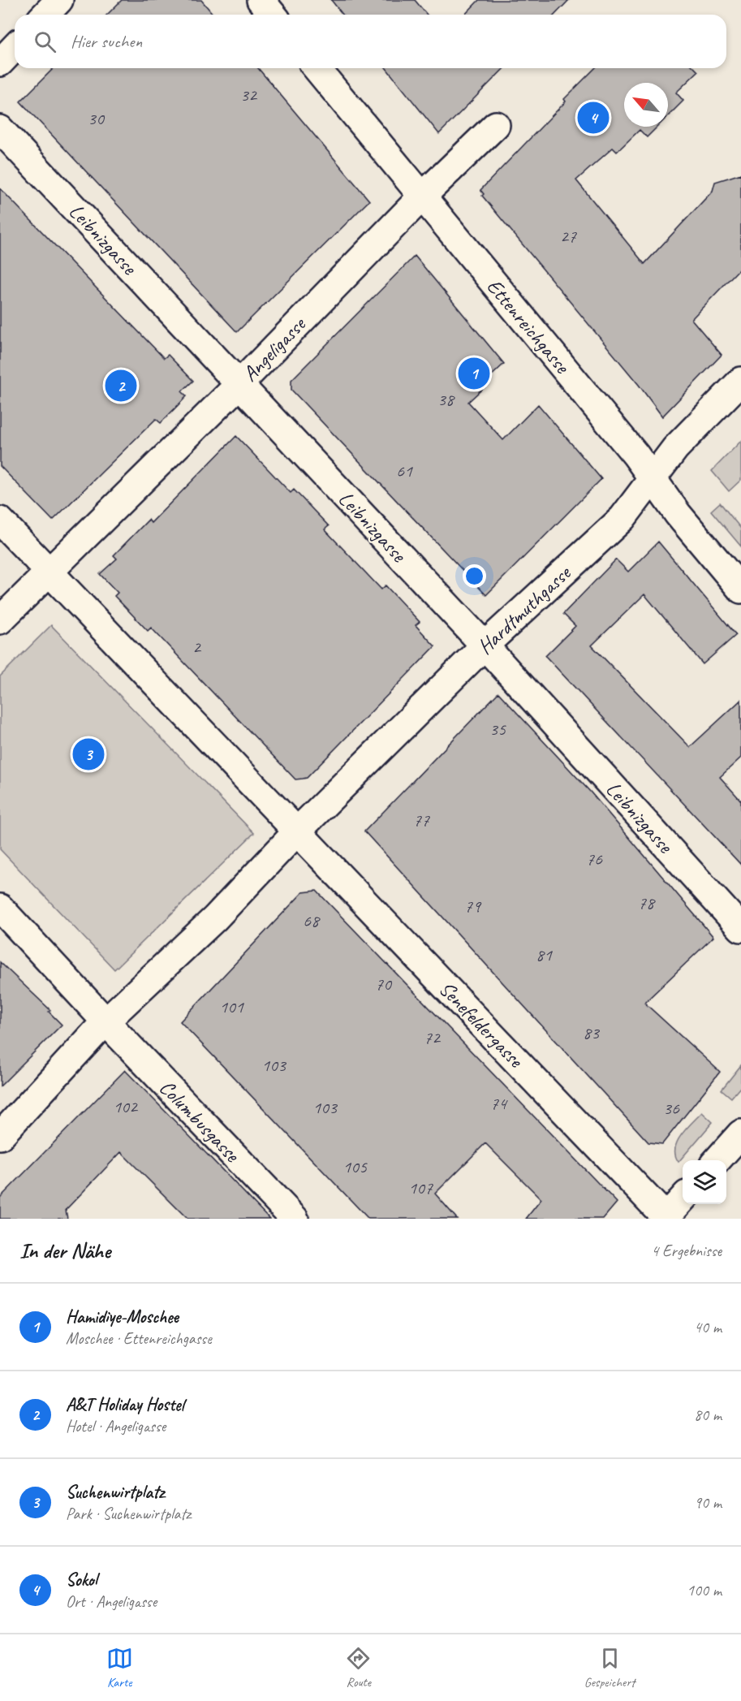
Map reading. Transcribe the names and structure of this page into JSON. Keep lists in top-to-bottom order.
{
  "streets": {
    "street": [
      "Leibnizgasse",
      "Ettenreichgasse",
      "Angeligasse",
      "Hardtmuthgasse",
      "Senefeldergasse",
      "Columbusgasse"
    ]
  },
  "crossings": [
    ["Leibnizgasse", "Angeligasse"],
    ["Leibnizgasse", "Hardtmuthgasse"],
    ["Ettenreichgasse", "Angeligasse"],
    ["Ettenreichgasse", "Hardtmuthgasse"],
    ["Angeligasse", "Senefeldergasse"],
    ["Hardtmuthgasse", "Senefeldergasse"],
    ["Hardtmuthgasse", "Columbusgasse"]
  ],
  "house_numbers": [
    "32",
    "30",
    "27",
    "38",
    "61",
    "2",
    "35",
    "77",
    "76",
    "78",
    "79",
    "68",
    "81",
    "70",
    "101",
    "83",
    "72",
    "103",
    "74",
    "102",
    "103",
    "36",
    "105",
    "107"
  ],
  "north": "top left",
  "page": {
    "search": "Hier suchen",
    "pins": [
      "4",
      "1",
      "2",
      "3"
    ],
    "heading": ["In der Nähe", "4 Ergebnisse"],
    "list": [
      {
        "mark": "1",
        "name": "Hamidiye-Moschee",
        "note": "Moschee · Ettenreichgasse",
        "value": "40 m"
      },
      {
        "mark": "2",
        "name": "A&T Holiday Hostel",
        "note": "Hotel · Angeligasse",
        "value": "80 m"
      },
      {
        "mark": "3",
        "name": "Suchenwirtplatz",
        "note": "Park · Suchenwirtplatz",
        "value": "90 m"
      },
      {
        "mark": "4",
        "name": "Sokol",
        "note": "Ort · Angeligasse",
        "value": "100 m"
      }
    ],
    "nav": ["Karte", "Route", "Gespeichert"]
  }
}
